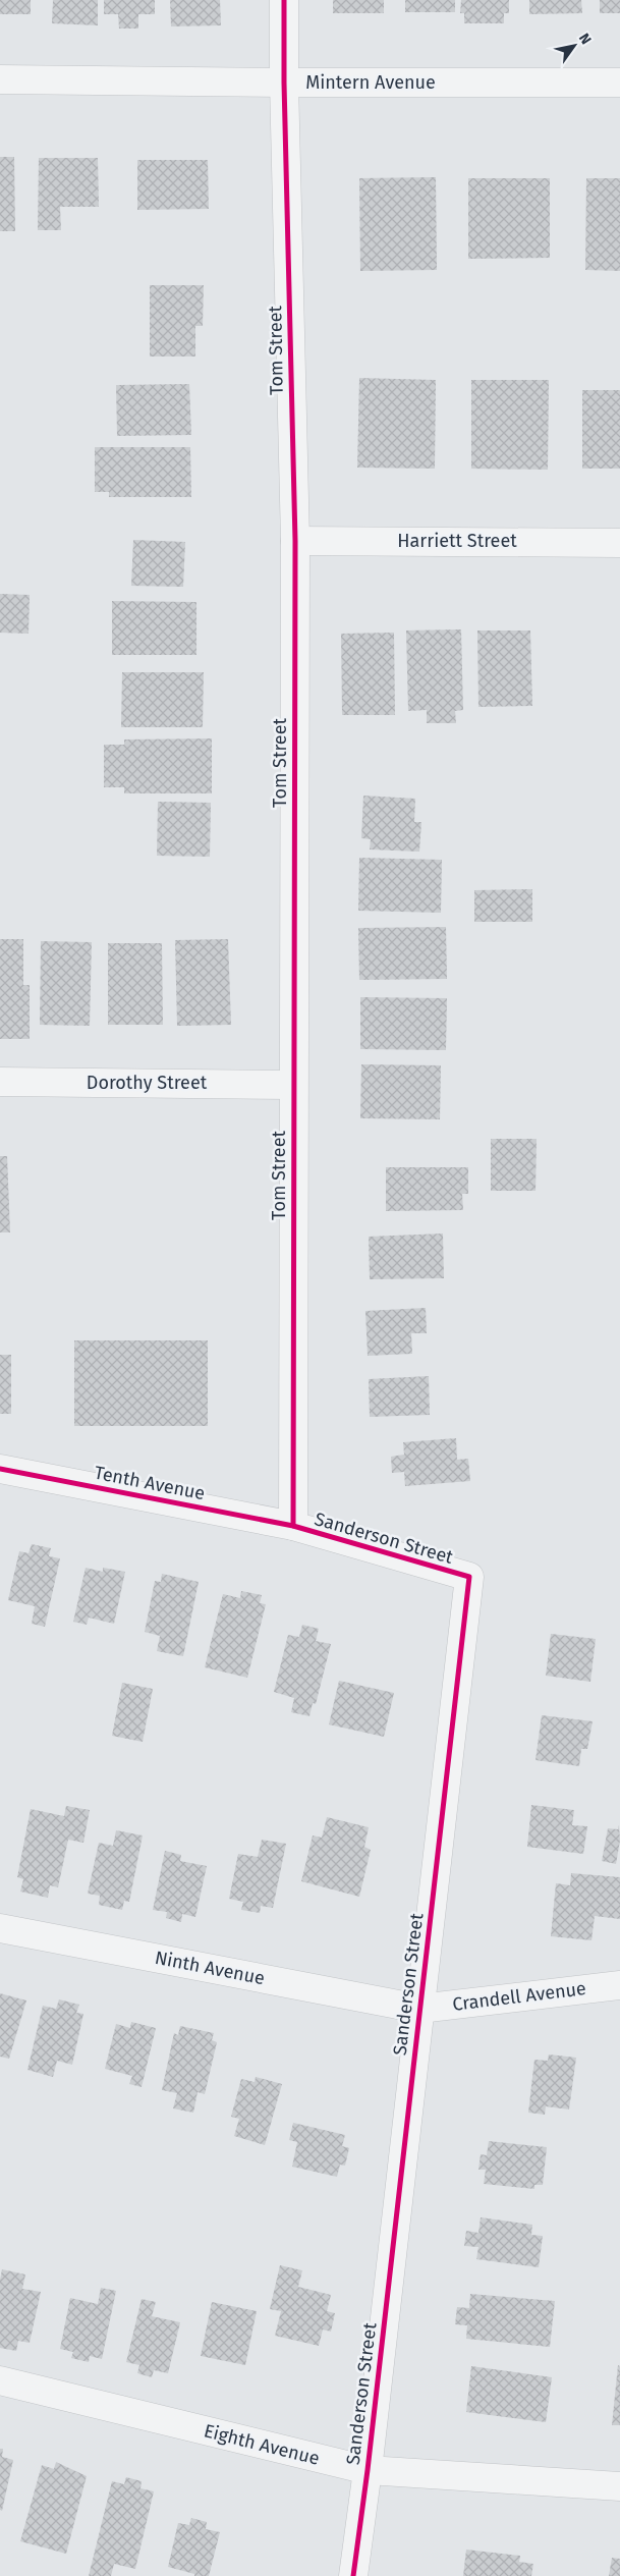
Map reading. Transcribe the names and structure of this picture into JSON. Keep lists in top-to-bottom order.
{
  "streets": {
    "street": [
      "Mintern Avenue",
      "Tom Street",
      "Harriett Street",
      "Dorothy Street",
      "Tenth Avenue",
      "Sanderson Street",
      "Ninth Avenue",
      "Crandell Avenue",
      "Eighth Avenue"
    ]
  },
  "crossings": [
    ["Mintern Avenue", "Tom Street"],
    ["Tom Street", "Harriett Street"],
    ["Tom Street", "Dorothy Street"],
    ["Tom Street", "Tenth Avenue"],
    ["Tom Street", "Sanderson Street"],
    ["Tenth Avenue", "Sanderson Street"],
    ["Sanderson Street", "Ninth Avenue"],
    ["Sanderson Street", "Crandell Avenue"],
    ["Sanderson Street", "Eighth Avenue"],
    ["Ninth Avenue", "Crandell Avenue"]
  ],
  "north": "top right"
}
